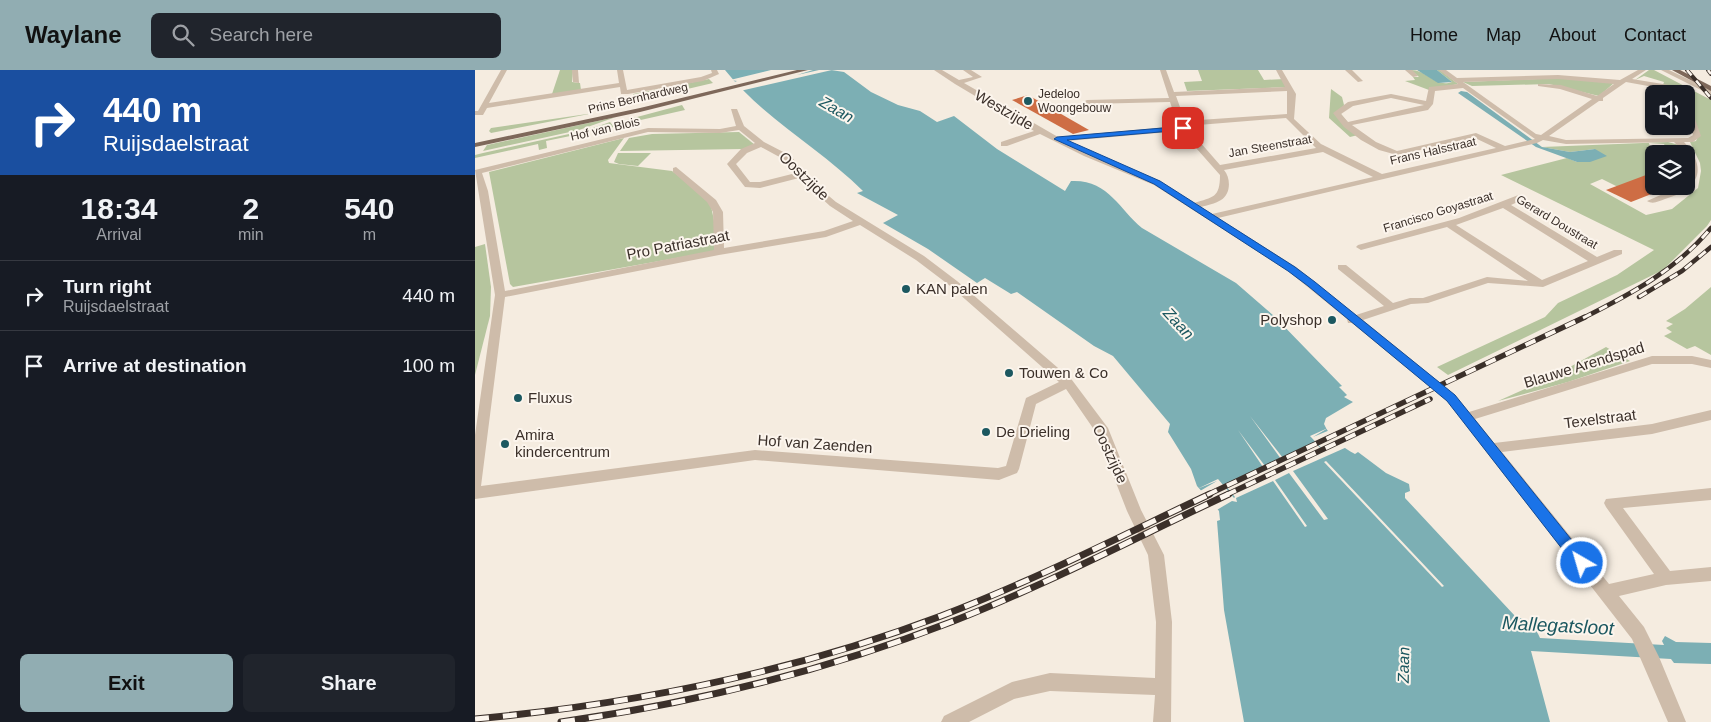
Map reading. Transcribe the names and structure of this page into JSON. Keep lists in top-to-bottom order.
{
  "streets": {
    "main road": ["Prins Bernhardweg"],
    "street": [
      "Westzijde",
      "Hof van Blois",
      "Jan Steenstraat",
      "Frans Halsstraat",
      "Oostzijde",
      "Francisco Goyastraat",
      "Gerard Doustraat",
      "Pro Patriastraat",
      "Blauwe Arendspad",
      "Texelstraat",
      "Hof van Zaenden"
    ]
  },
  "crossings": [
    ["Westzijde", "Frans Halsstraat"],
    ["Westzijde", "Blauwe Arendspad"],
    ["Westzijde", "Texelstraat"],
    ["Hof van Blois", "Oostzijde"],
    ["Hof van Blois", "Pro Patriastraat"],
    ["Oostzijde", "Pro Patriastraat"],
    ["Oostzijde", "Hof van Zaenden"],
    ["Francisco Goyastraat", "Gerard Doustraat"]
  ],
  "water": ["Zaan", "Mallegatsloot"],
  "places": [
    "Jedeloo Woongebouw",
    "KAN palen",
    "Polyshop",
    "Touwen & Co",
    "Fluxus",
    "De Drieling",
    "Amira kindercentrum"
  ],
  "page": {
    "header": "Waylane",
    "search": "Search here",
    "nav": [
      "Home",
      "Map",
      "About",
      "Contact"
    ],
    "turn": ["440 m", "Ruijsdaelstraat"],
    "eta": [
      "18:34",
      "Arrival",
      "2",
      "min",
      "540",
      "m"
    ],
    "list": [
      {
        "name": "Turn right",
        "note": "Ruijsdaelstraat",
        "value": "440 m"
      },
      {
        "name": "Arrive at destination",
        "value": "100 m"
      }
    ],
    "buttons": ["Exit", "Share"]
  }
}
